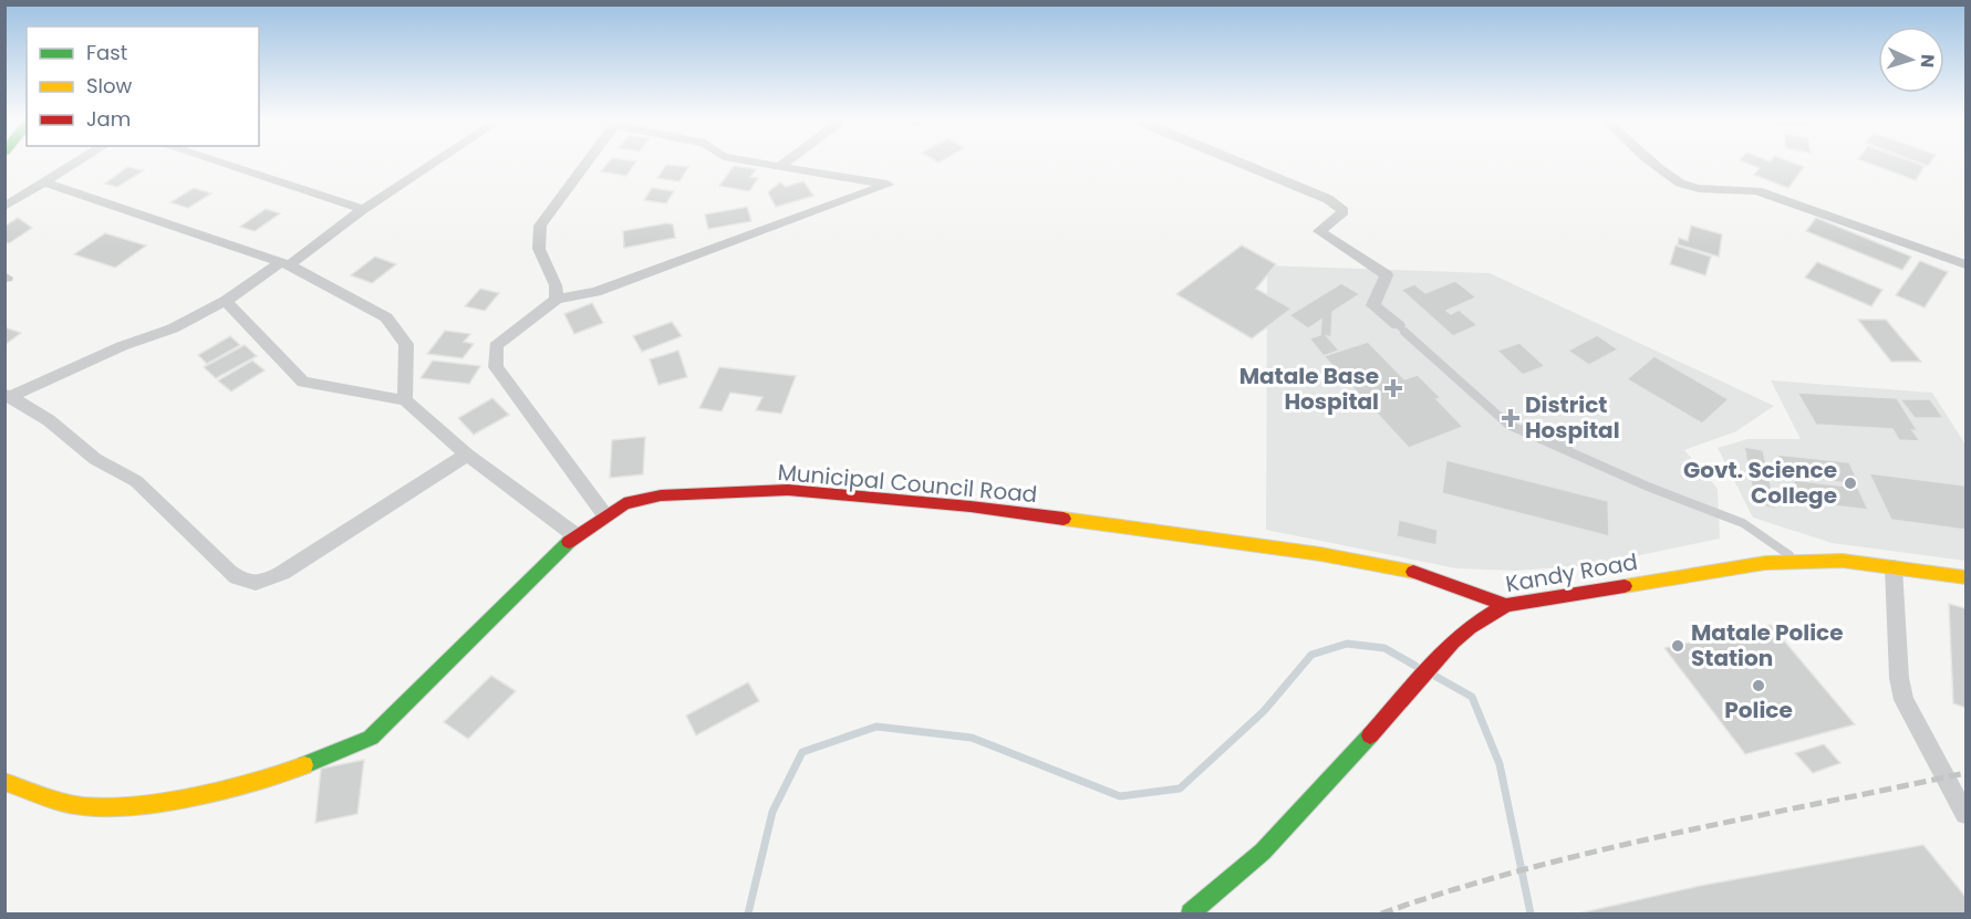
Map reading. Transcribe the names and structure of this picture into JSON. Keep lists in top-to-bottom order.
{
  "streets": {
    "main road": ["Municipal Council Road", "Kandy Road"]
  },
  "crossings": [
    ["Municipal Council Road", "Kandy Road"]
  ],
  "places": {
    "health": ["Matale Base Hospital", "District Hospital"],
    "other": ["Govt. Science College", "Matale Police Station", "Police"]
  },
  "legend": ["Fast", "Slow", "Jam"],
  "north": "right"
}
